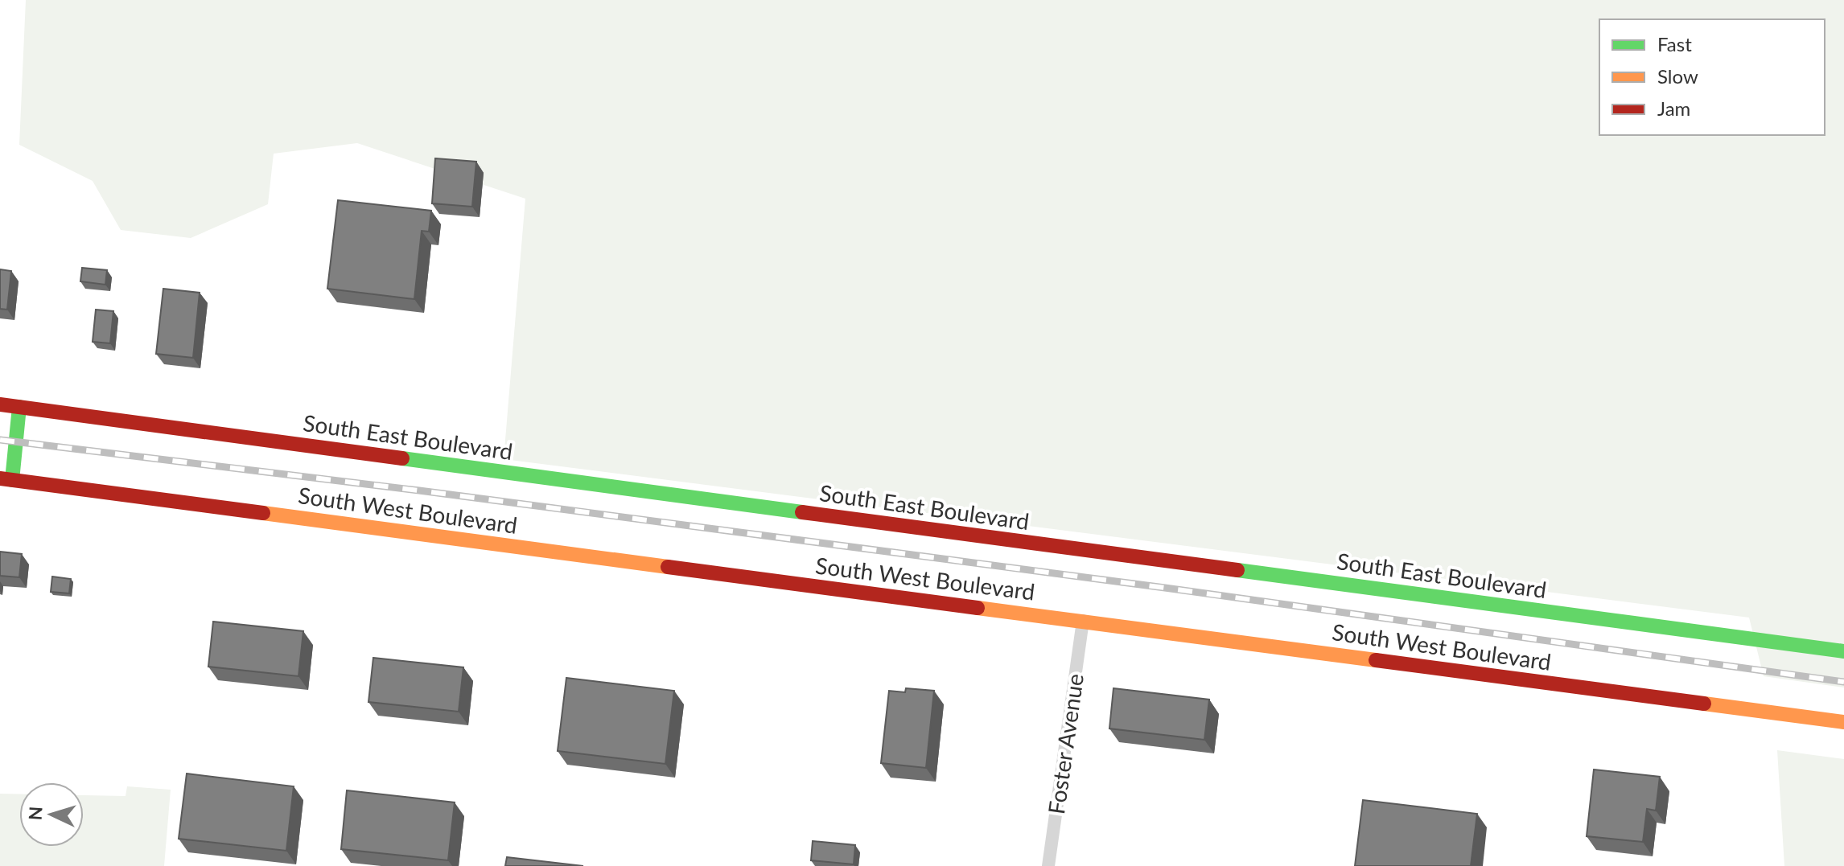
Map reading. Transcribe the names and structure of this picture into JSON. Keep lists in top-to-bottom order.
{
  "streets": {
    "main road": ["South East Boulevard", "South West Boulevard"],
    "street": ["Foster Avenue"]
  },
  "crossings": [
    ["South West Boulevard", "Foster Avenue"]
  ],
  "legend": ["Fast", "Slow", "Jam"],
  "north": "left"
}
